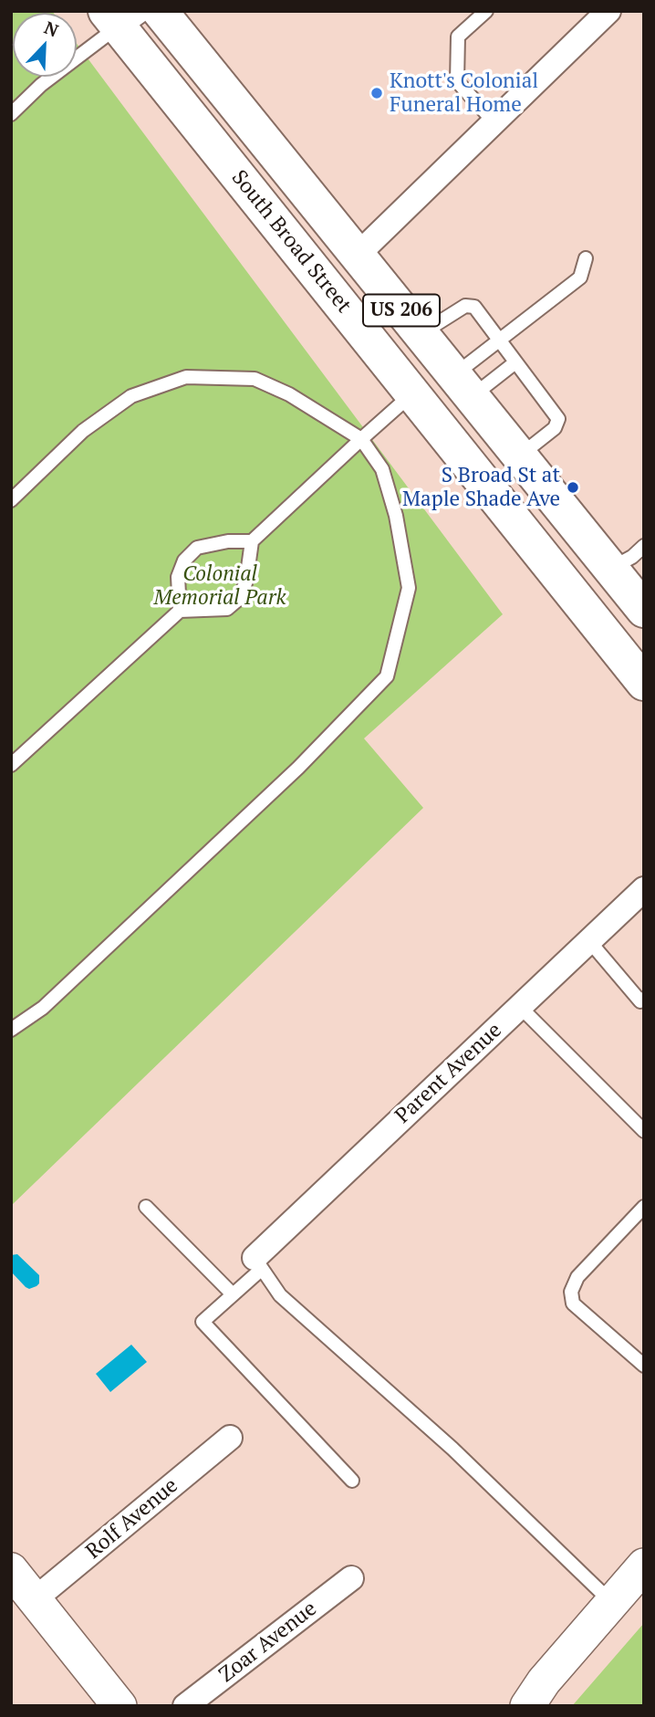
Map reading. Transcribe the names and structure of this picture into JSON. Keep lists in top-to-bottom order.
{
  "streets": {
    "main road": ["South Broad Street", "US 206"],
    "street": ["Parent Avenue", "Rolf Avenue", "Zoar Avenue"]
  },
  "parks": ["Colonial Memorial Park"],
  "places": ["Knott's Colonial Funeral Home", "S Broad St at Maple Shade Ave"],
  "north": "top right"
}
